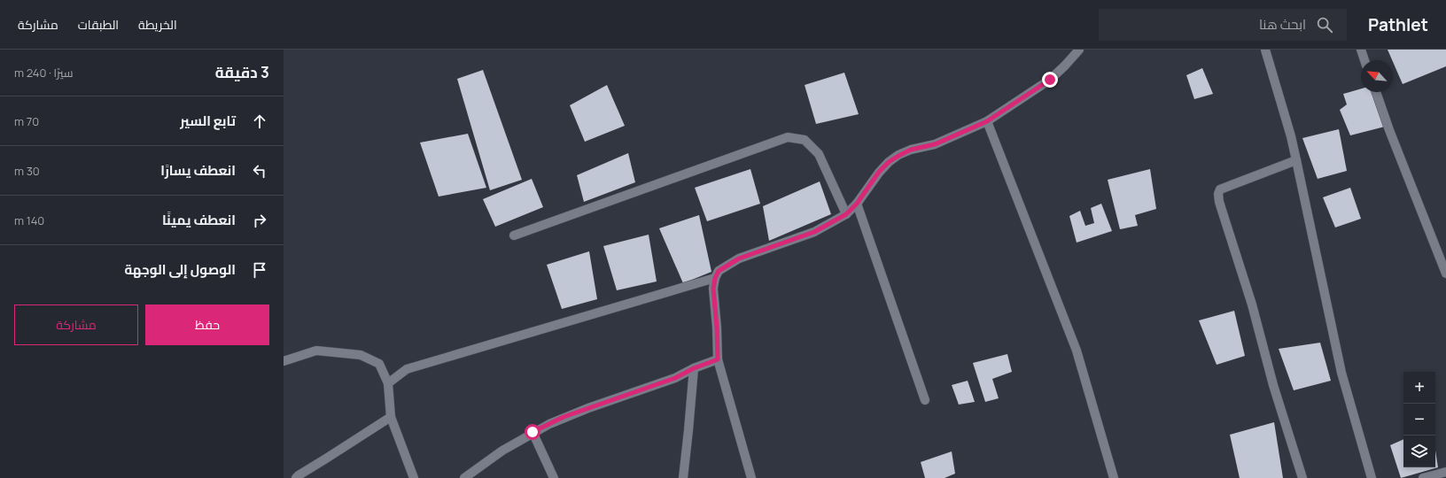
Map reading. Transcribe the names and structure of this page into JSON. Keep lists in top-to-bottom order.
{
  "north": "top left",
  "page": {
    "header": "Pathlet",
    "search": "ابحث هنا",
    "nav": ["الخريطة", "الطبقات", "مشاركة"],
    "heading": ["3 دقيقة", "سيرًا · 240 m"],
    "list": [
      ["تابع السير", "70 m"],
      ["انعطف يسارًا", "30 m"],
      ["انعطف يمينًا", "140 m"],
      "الوصول إلى الوجهة"
    ],
    "buttons": ["حفظ", "مشاركة"],
    "map_buttons": ["+", "−"]
  }
}
